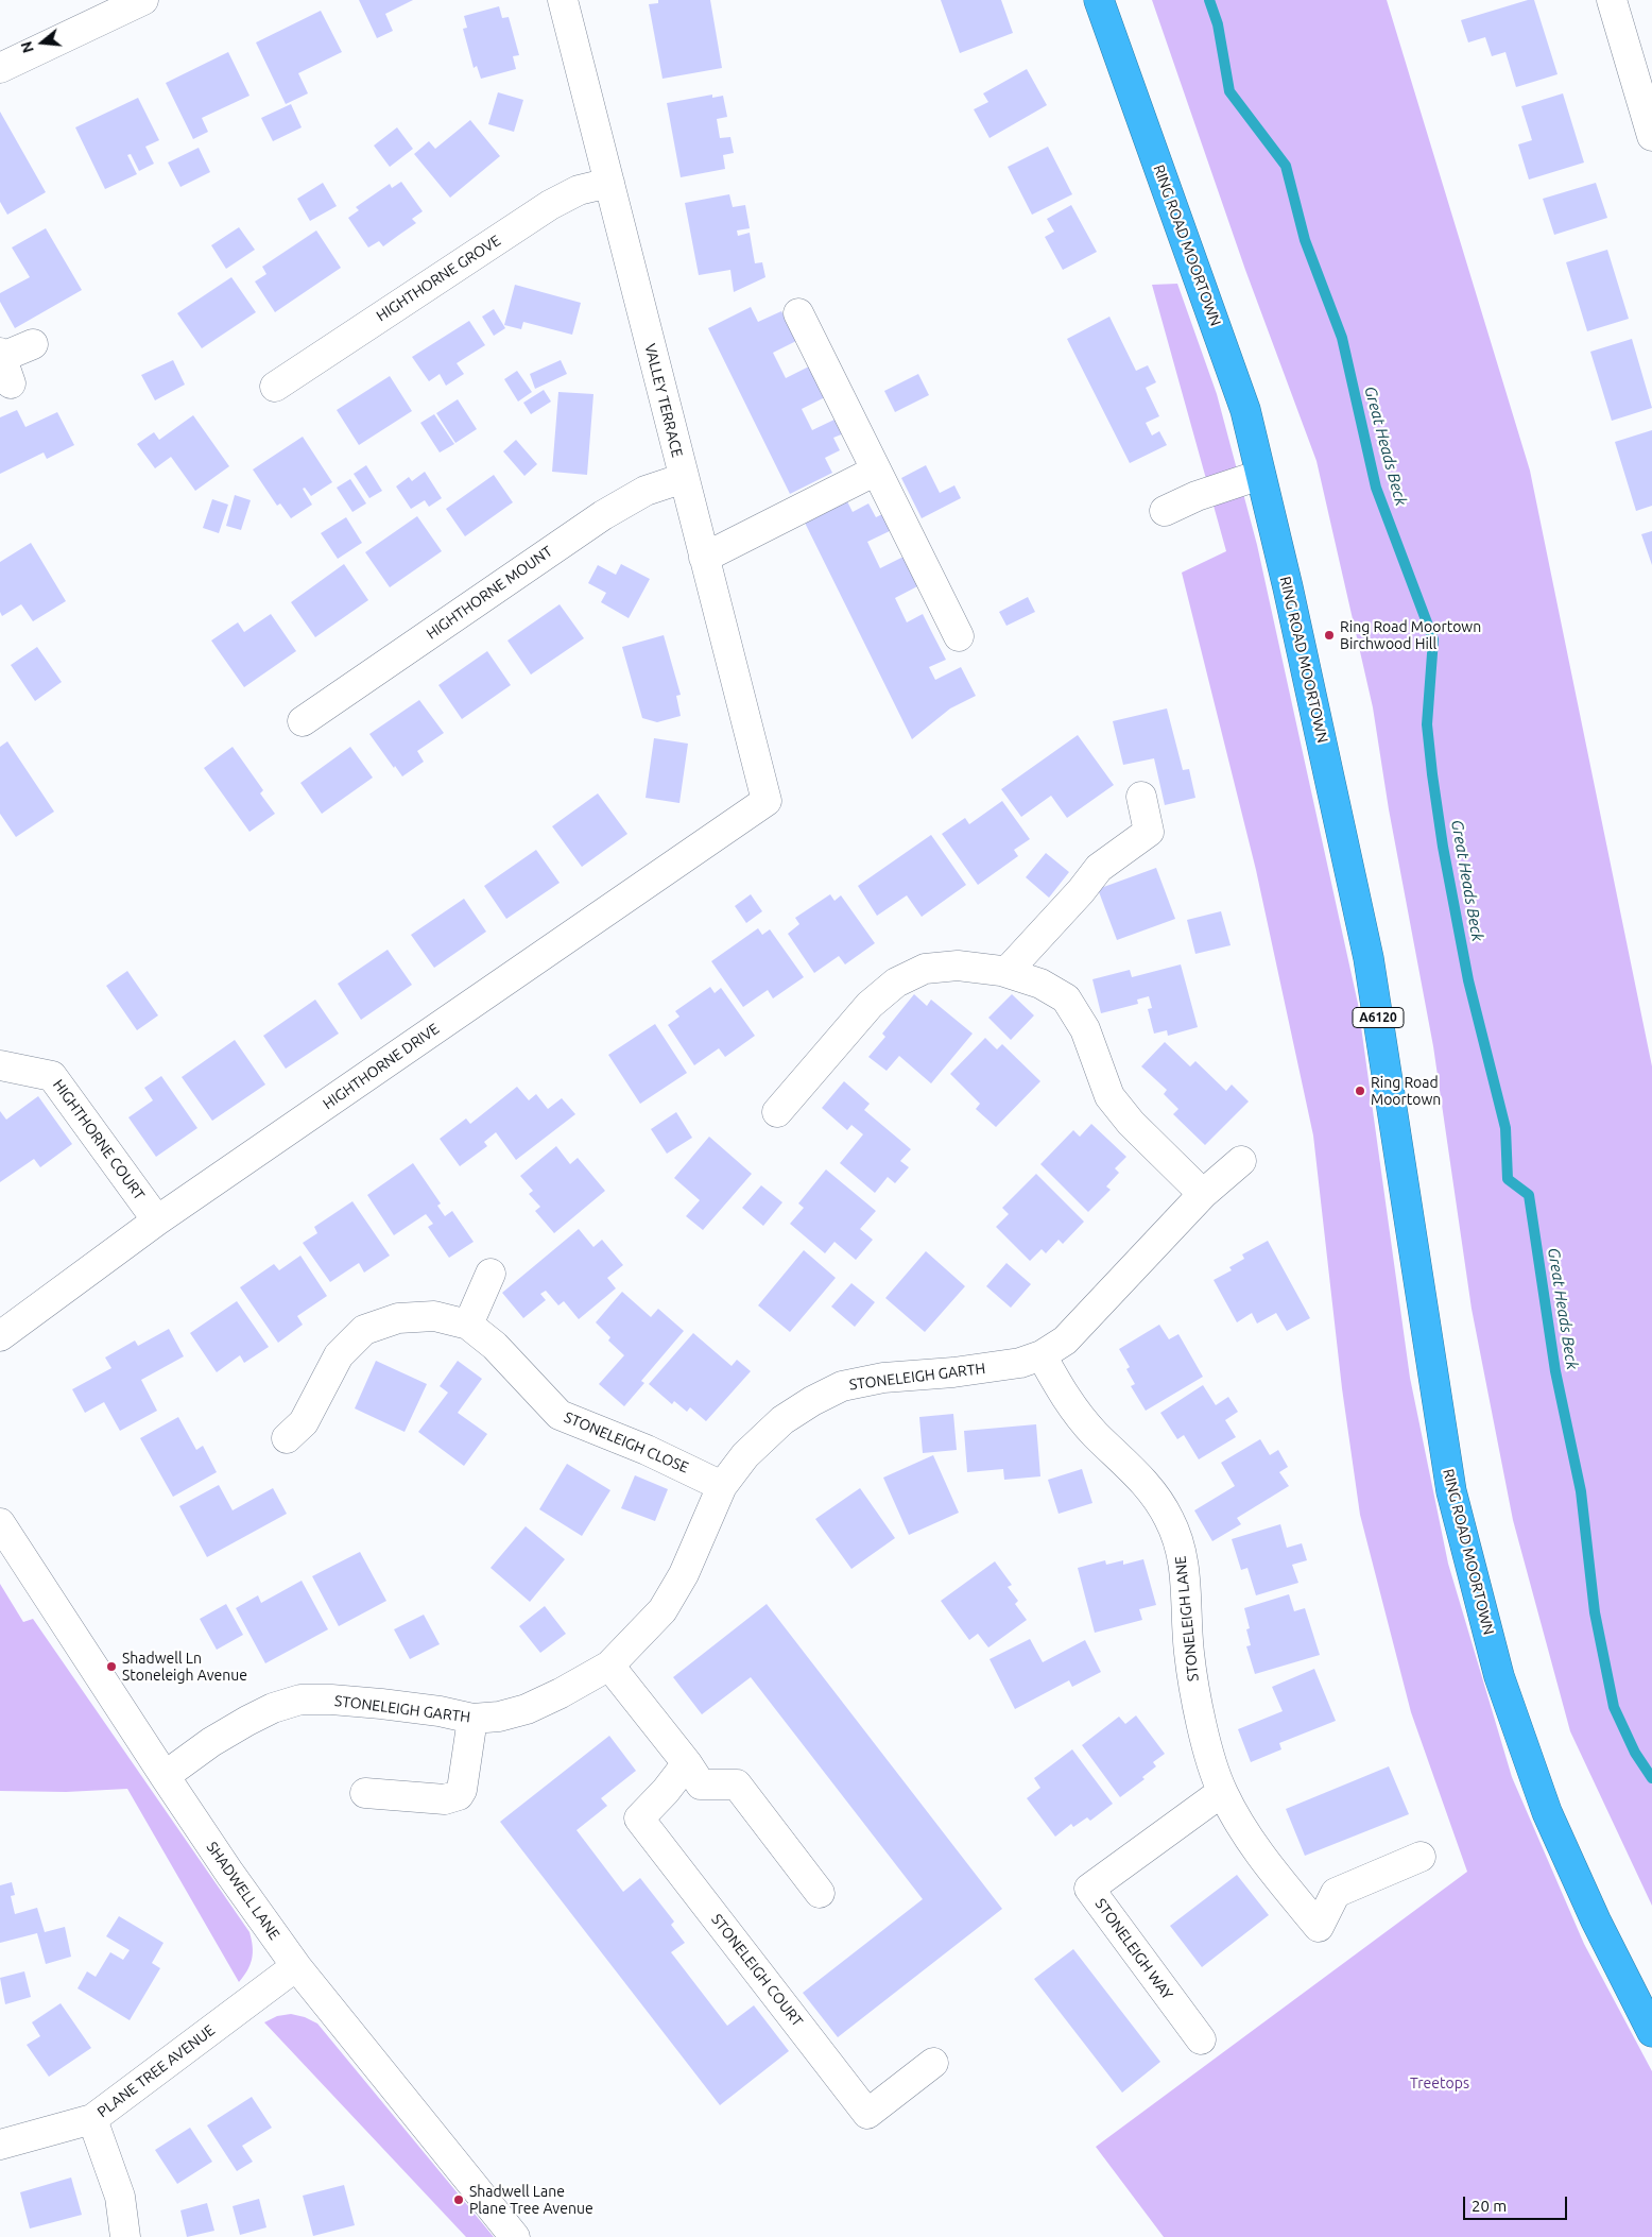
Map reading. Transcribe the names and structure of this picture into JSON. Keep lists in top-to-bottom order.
{
  "streets": {
    "highway": ["RING ROAD MOORTOWN", "A6120"],
    "street": [
      "HIGHTHORNE GROVE",
      "VALLEY TERRACE",
      "HIGHTHORNE MOUNT",
      "HIGHTHORNE DRIVE",
      "HIGHTHORNE COURT",
      "STONELEIGH GARTH",
      "STONELEIGH CLOSE",
      "STONELEIGH LANE",
      "SHADWELL LANE",
      "STONELEIGH WAY",
      "STONELEIGH COURT",
      "PLANE TREE AVENUE"
    ]
  },
  "crossings": [
    ["HIGHTHORNE GROVE", "VALLEY TERRACE"],
    ["VALLEY TERRACE", "HIGHTHORNE MOUNT"],
    ["VALLEY TERRACE", "HIGHTHORNE DRIVE"],
    ["HIGHTHORNE DRIVE", "HIGHTHORNE COURT"],
    ["STONELEIGH GARTH", "STONELEIGH CLOSE"],
    ["STONELEIGH GARTH", "STONELEIGH LANE"],
    ["STONELEIGH GARTH", "SHADWELL LANE"],
    ["STONELEIGH LANE", "STONELEIGH WAY"],
    ["SHADWELL LANE", "PLANE TREE AVENUE"]
  ],
  "water": ["Great Heads Beck"],
  "parks": ["Treetops"],
  "places": [
    "Ring Road Moortown Birchwood Hill",
    "Ring Road Moortown",
    "Shadwell Ln Stoneleigh Avenue",
    "Shadwell Lane Plane Tree Avenue"
  ],
  "scale_bar": "20 m",
  "north": "left"
}
